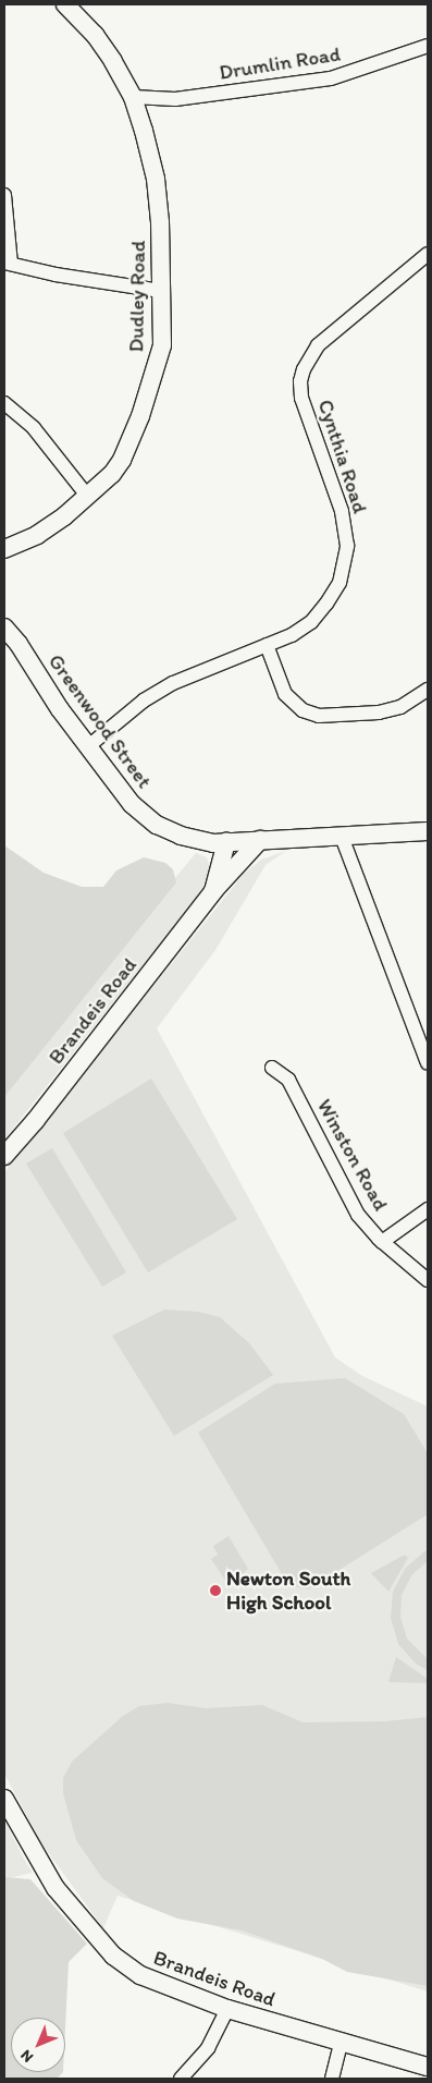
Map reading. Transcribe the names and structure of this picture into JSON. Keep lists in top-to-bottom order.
{
  "streets": {
    "street": [
      "Drumlin Road",
      "Dudley Road",
      "Cynthia Road",
      "Greenwood Street",
      "Brandeis Road",
      "Winston Road"
    ]
  },
  "crossings": [
    ["Drumlin Road", "Dudley Road"],
    ["Cynthia Road", "Greenwood Street"],
    ["Greenwood Street", "Brandeis Road"]
  ],
  "places": ["Newton South High School"],
  "north": "bottom left"
}
